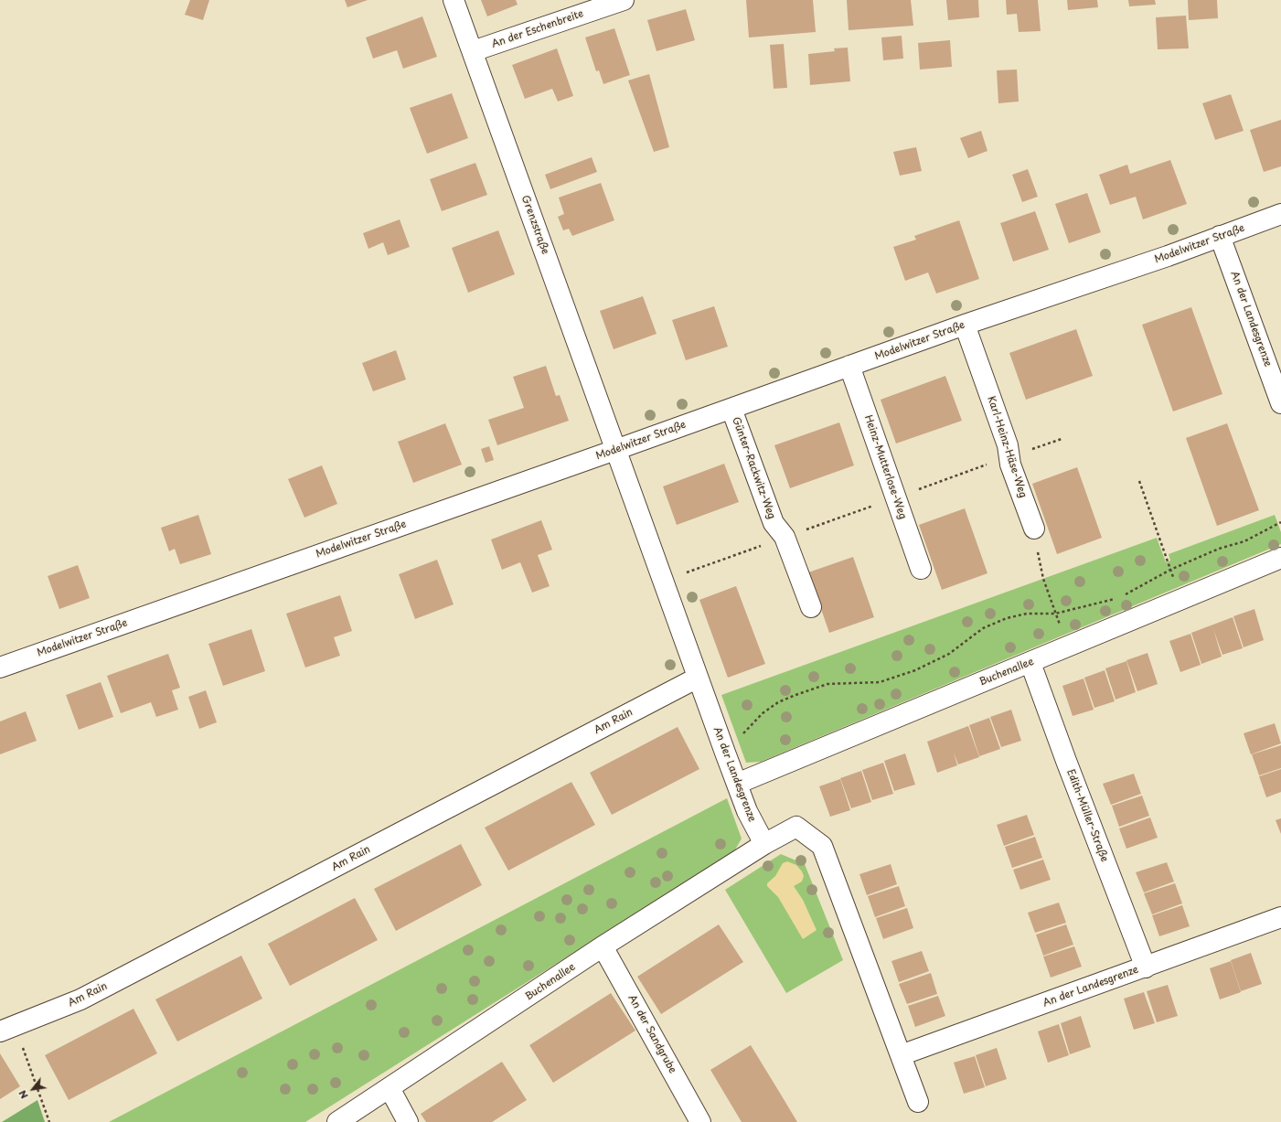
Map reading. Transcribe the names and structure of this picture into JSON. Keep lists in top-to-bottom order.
{
  "streets": {
    "street": [
      "An der Eschenbreite",
      "Grenzstraße",
      "Modelwitzer Straße",
      "An der Landesgrenze",
      "Karl-Heinz-Häse-Weg",
      "Heinz-Mutterlose-Weg",
      "Günter-Rackwitz-Weg",
      "Buchenallee",
      "Am Rain",
      "Edith-Müller-Straße",
      "An der Sandgrube"
    ]
  },
  "crossings": [
    ["An der Eschenbreite", "Grenzstraße"],
    ["Grenzstraße", "Modelwitzer Straße"],
    ["Grenzstraße", "An der Landesgrenze"],
    ["Modelwitzer Straße", "An der Landesgrenze"],
    ["Modelwitzer Straße", "Karl-Heinz-Häse-Weg"],
    ["Modelwitzer Straße", "Heinz-Mutterlose-Weg"],
    ["Modelwitzer Straße", "Günter-Rackwitz-Weg"],
    ["An der Landesgrenze", "Buchenallee"],
    ["An der Landesgrenze", "Am Rain"],
    ["An der Landesgrenze", "Edith-Müller-Straße"],
    ["Buchenallee", "Edith-Müller-Straße"],
    ["Buchenallee", "An der Sandgrube"]
  ],
  "north": "bottom left"
}
